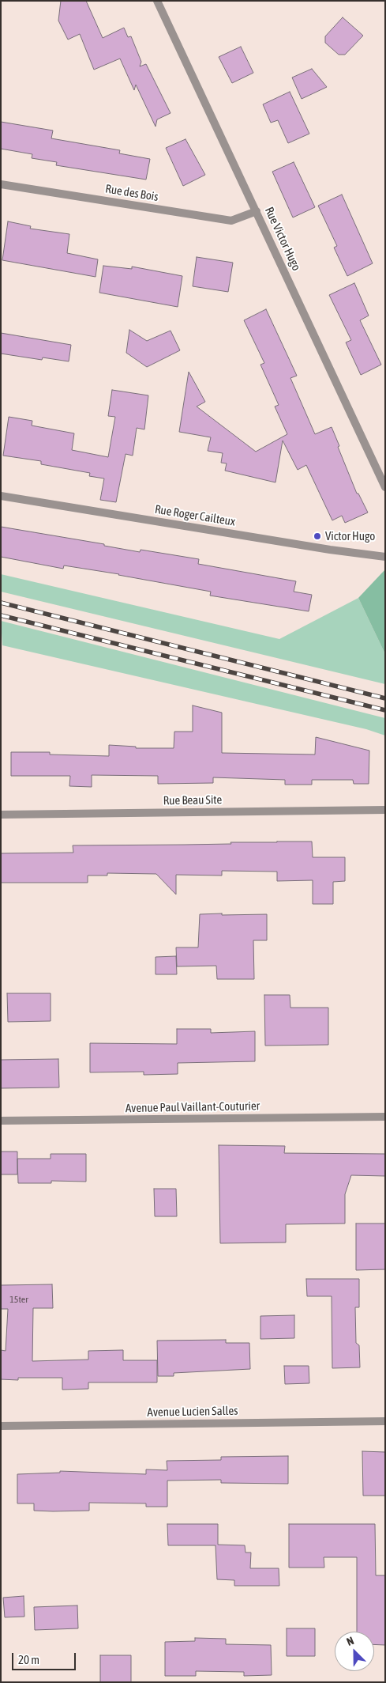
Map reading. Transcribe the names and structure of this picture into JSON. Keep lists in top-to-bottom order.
{
  "streets": {
    "street": [
      "Rue des Bois",
      "Rue Victor Hugo",
      "Rue Roger Cailteux",
      "Rue Beau Site",
      "Avenue Paul Vaillant-Couturier",
      "Avenue Lucien Salles"
    ]
  },
  "crossings": [
    ["Rue des Bois", "Rue Victor Hugo"]
  ],
  "places": ["Victor Hugo"],
  "house_numbers": ["15ter"],
  "scale_bar": "20 m",
  "north": "top left"
}
